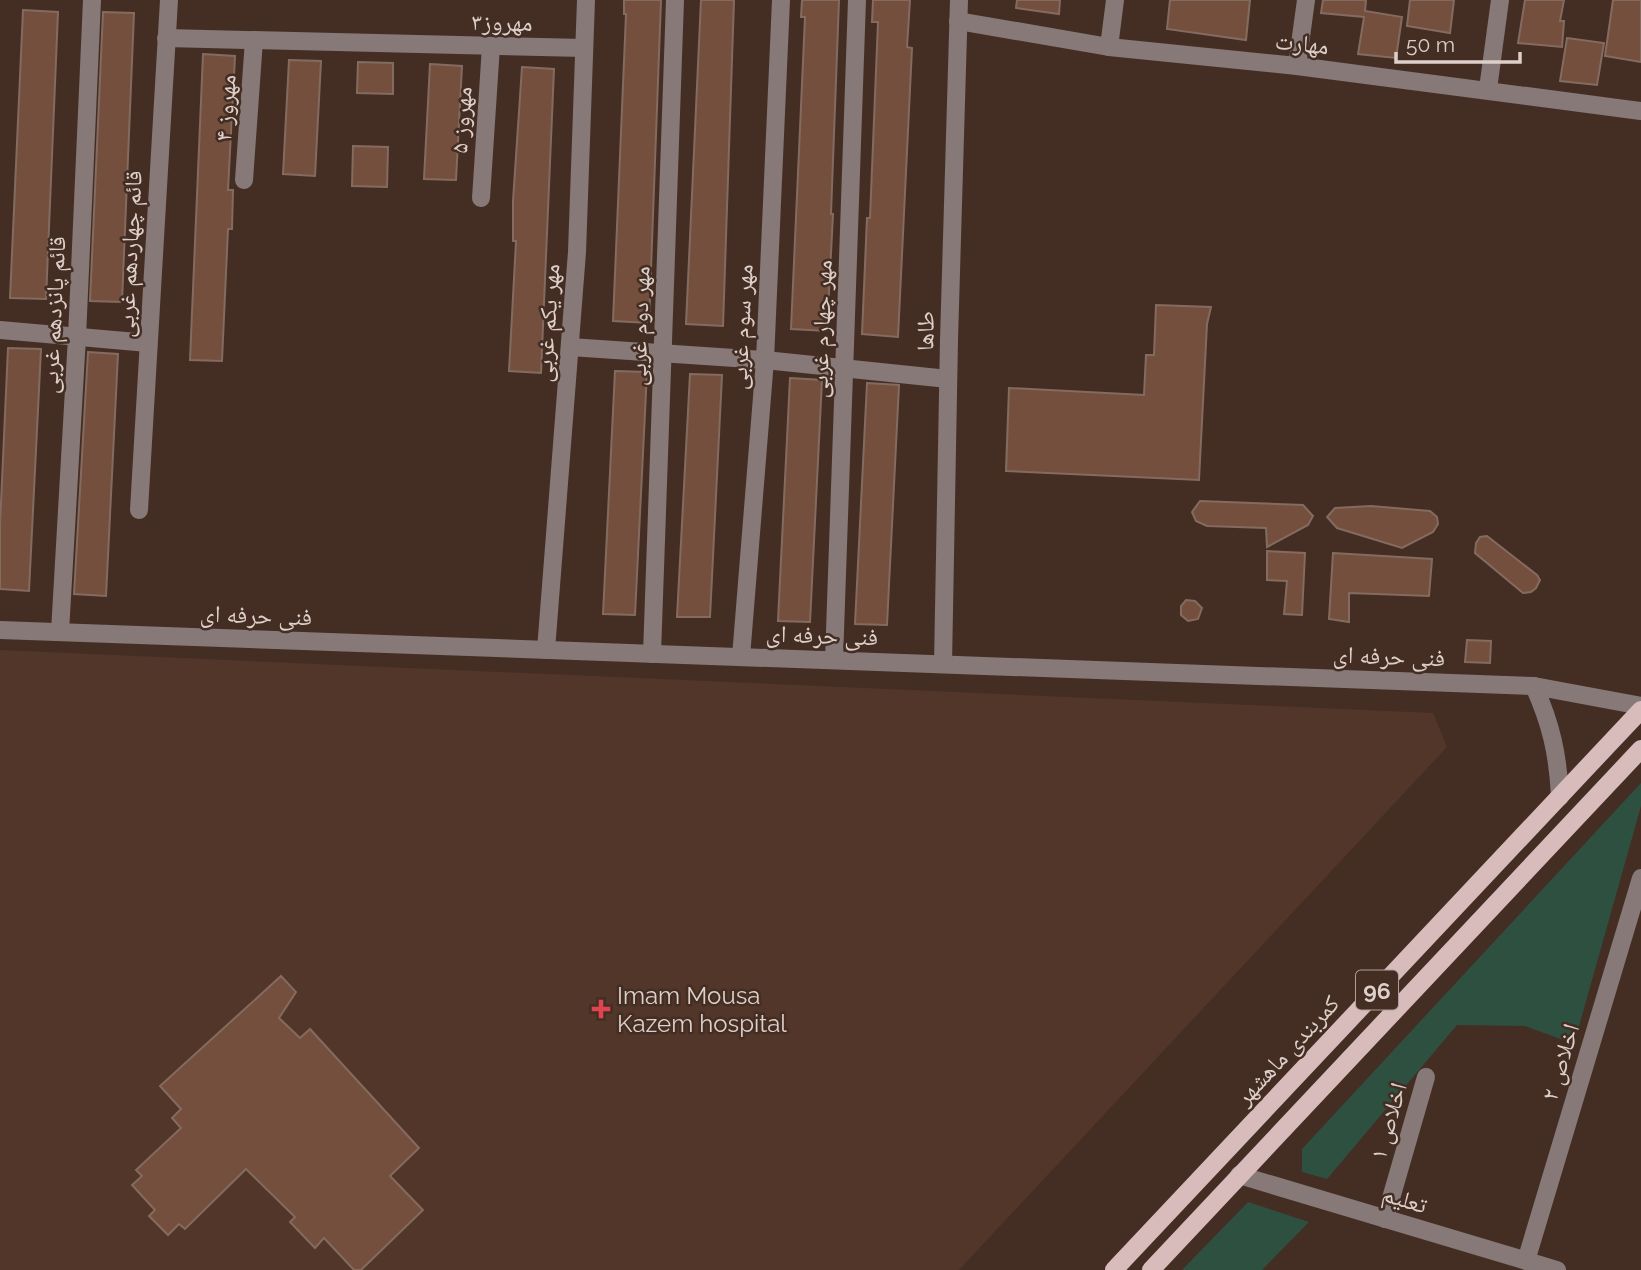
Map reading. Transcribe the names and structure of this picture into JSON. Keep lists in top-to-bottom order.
{
  "streets": {
    "main road": ["96", "کمربندی ماهشهر"],
    "street": [
      "مهروز۳",
      "مهارت",
      "مهروز ۴",
      "مهروز ۵",
      "قائم چهاردهم غربی",
      "قائم پانزدهم غربی",
      "مهر یکم غربی",
      "مهر دوم غربی",
      "مهر سوم غربی",
      "مهر چهارم غربی",
      "طاها",
      "فنی حرفه ای",
      "اخلاص ۲",
      "اخلاص ۱",
      "تعلیم"
    ]
  },
  "crossings": [
    ["مهروز۳", "مهروز ۴"],
    ["مهروز۳", "مهروز ۵"],
    ["مهروز۳", "قائم چهاردهم غربی"],
    ["مهروز۳", "مهر یکم غربی"],
    ["مهارت", "طاها"],
    ["قائم پانزدهم غربی", "فنی حرفه ای"],
    ["مهر یکم غربی", "فنی حرفه ای"],
    ["مهر دوم غربی", "فنی حرفه ای"],
    ["مهر سوم غربی", "فنی حرفه ای"],
    ["مهر چهارم غربی", "فنی حرفه ای"],
    ["طاها", "فنی حرفه ای"],
    ["فنی حرفه ای", "کمربندی ماهشهر"],
    ["کمربندی ماهشهر", "تعلیم"],
    ["اخلاص ۲", "تعلیم"],
    ["اخلاص ۱", "تعلیم"]
  ],
  "places": {
    "health": ["Imam Mousa Kazem hospital"]
  },
  "scale_bar": "50 m"
}
